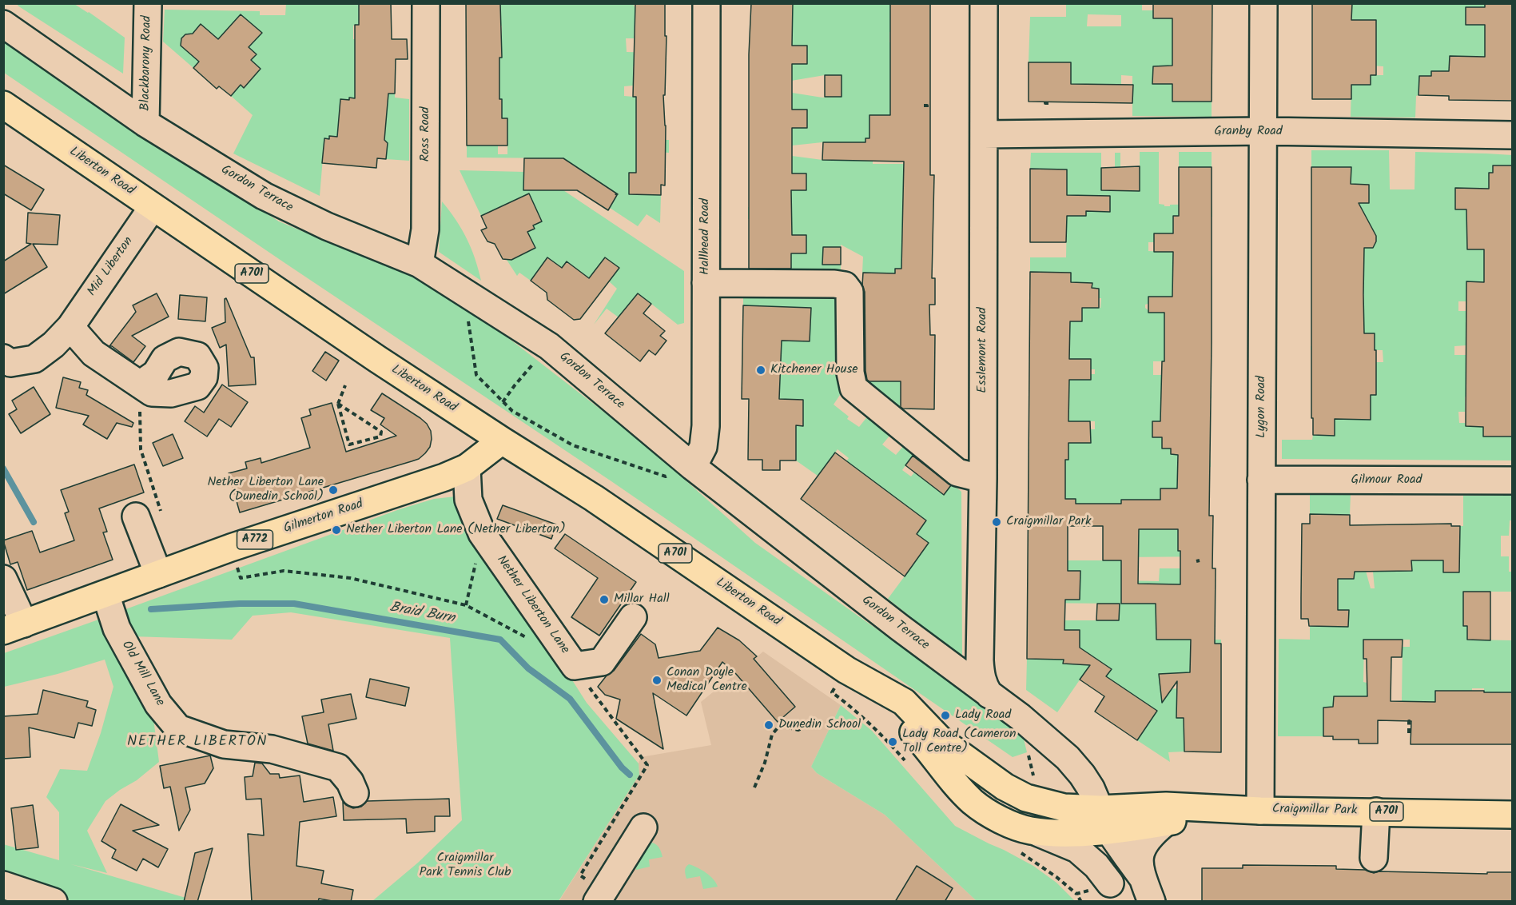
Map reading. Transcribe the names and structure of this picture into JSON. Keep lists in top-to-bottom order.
{
  "streets": {
    "main road": [
      "Liberton Road",
      "A701",
      "Gilmerton Road",
      "A772",
      "Craigmillar Park"
    ],
    "street": [
      "Blackbarony Road",
      "Granby Road",
      "Ross Road",
      "Gordon Terrace",
      "Hallhead Road",
      "Mid Liberton",
      "Esslemont Road",
      "Lygon Road",
      "Gilmour Road",
      "Nether Liberton Lane",
      "Old Mill Lane"
    ]
  },
  "crossings": [
    ["Blackbarony Road", "Gordon Terrace"],
    ["Granby Road", "Esslemont Road"],
    ["Granby Road", "Lygon Road"],
    ["Ross Road", "Gordon Terrace"],
    ["Liberton Road", "Gordon Terrace"],
    ["Liberton Road", "Mid Liberton"],
    ["Liberton Road", "Gilmerton Road"],
    ["Liberton Road", "Craigmillar Park"],
    ["Gordon Terrace", "Hallhead Road"],
    ["Gordon Terrace", "Esslemont Road"],
    ["Gordon Terrace", "Craigmillar Park"],
    ["Lygon Road", "Gilmour Road"],
    ["Lygon Road", "Craigmillar Park"],
    ["Gilmerton Road", "Nether Liberton Lane"],
    ["Gilmerton Road", "Old Mill Lane"]
  ],
  "districts": ["NETHER LIBERTON"],
  "water": ["Braid Burn"],
  "parks": ["Craigmillar Park Tennis Club"],
  "places": [
    "Kitchener House",
    "Nether Liberton Lane (Dunedin School)",
    "Craigmillar Park",
    "Nether Liberton Lane (Nether Liberton)",
    "Millar Hall",
    "Conan Doyle Medical Centre",
    "Lady Road",
    "Dunedin School",
    "Lady Road (Cameron Toll Centre)"
  ]
}
